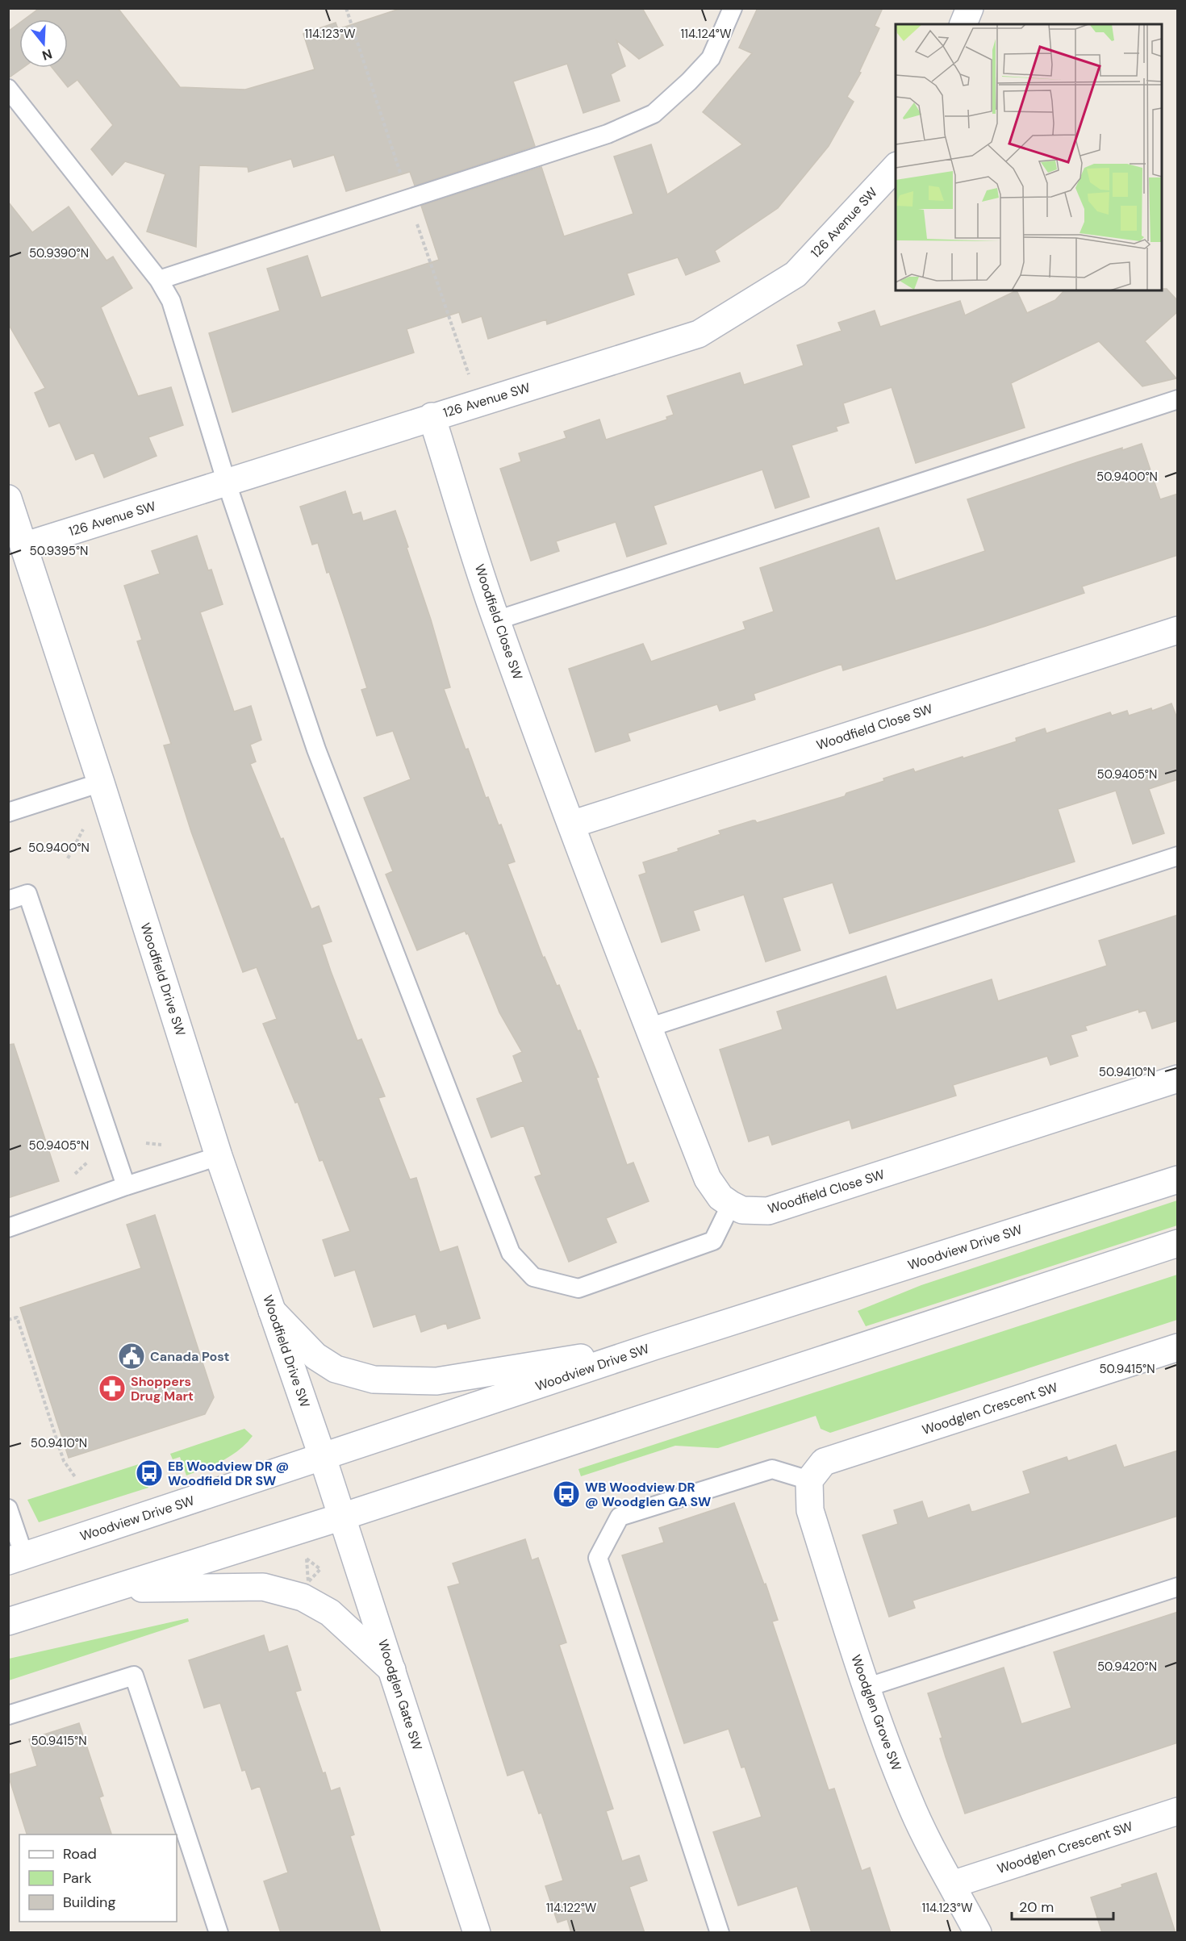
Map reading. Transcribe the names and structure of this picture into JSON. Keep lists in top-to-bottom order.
{
  "streets": {
    "street": [
      "126 Avenue SW",
      "Woodfield Close SW",
      "Woodfield Drive SW",
      "Woodview Drive SW",
      "Woodglen Crescent SW",
      "Woodglen Gate SW",
      "Woodglen Grove SW"
    ]
  },
  "crossings": [
    ["126 Avenue SW", "Woodfield Close SW"],
    ["126 Avenue SW", "Woodfield Drive SW"],
    ["Woodfield Drive SW", "Woodview Drive SW"],
    ["Woodfield Drive SW", "Woodglen Gate SW"],
    ["Woodview Drive SW", "Woodglen Gate SW"],
    ["Woodglen Crescent SW", "Woodglen Grove SW"]
  ],
  "places": {
    "public building": ["Canada Post"],
    "pharmacy": ["Shoppers Drug Mart"],
    "bus stop": ["EB Woodview DR @ Woodfield DR SW", "WB Woodview DR @ Woodglen GA SW"]
  },
  "legend": ["Road", "Park", "Building"],
  "scale_bar": "20 m",
  "north": "bottom",
  "coordinates": [
    "114.123°W",
    "114.124°W",
    "50.9390°N",
    "50.9400°N",
    "50.9395°N",
    "50.9405°N",
    "50.9410°N",
    "50.9415°N",
    "50.9420°N",
    "114.122°W"
  ]
}
